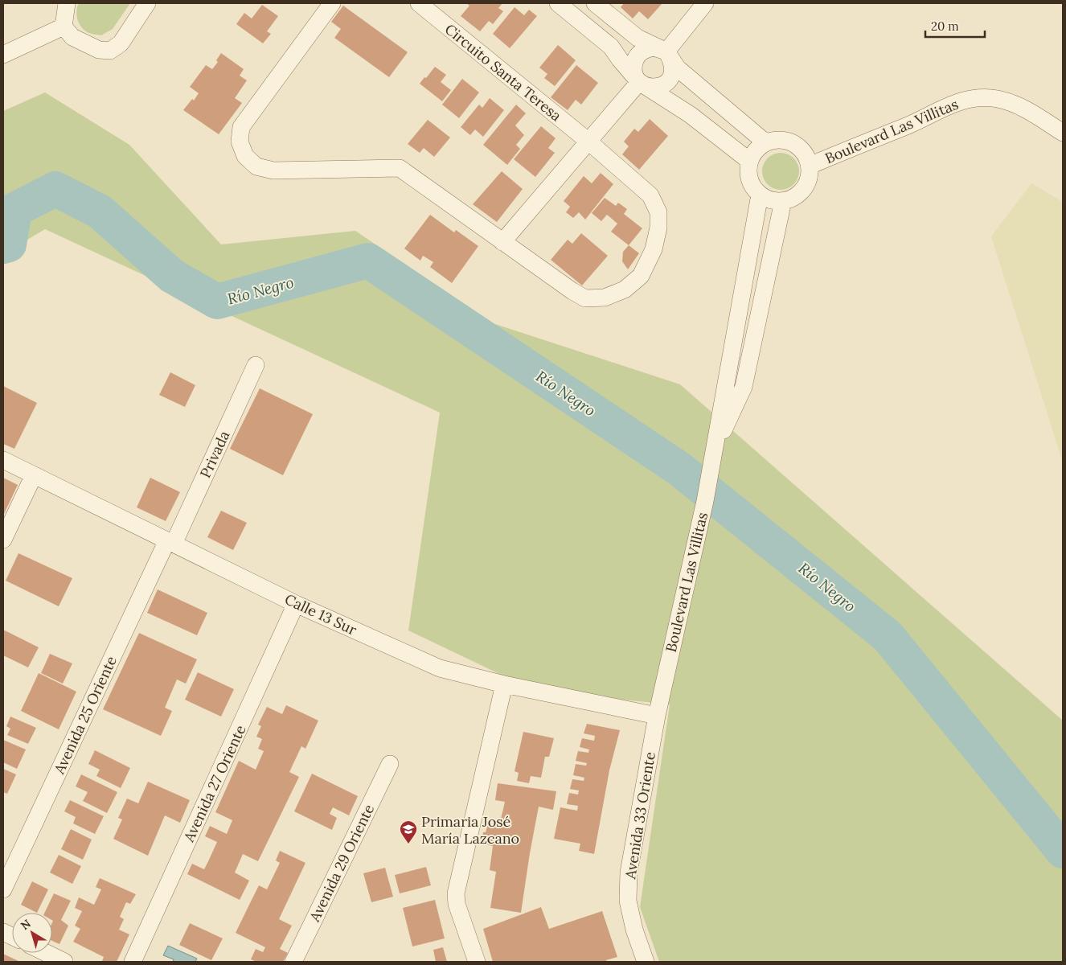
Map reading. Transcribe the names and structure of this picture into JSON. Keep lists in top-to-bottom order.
{
  "streets": {
    "street": [
      "Circuito Santa Teresa",
      "Boulevard Las Villitas",
      "Privada",
      "Calle 13 Sur",
      "Avenida 25 Oriente",
      "Avenida 27 Oriente",
      "Avenida 33 Oriente",
      "Avenida 29 Oriente"
    ]
  },
  "crossings": [
    ["Boulevard Las Villitas", "Calle 13 Sur"],
    ["Boulevard Las Villitas", "Avenida 33 Oriente"],
    ["Privada", "Calle 13 Sur"],
    ["Privada", "Avenida 25 Oriente"],
    ["Calle 13 Sur", "Avenida 25 Oriente"],
    ["Calle 13 Sur", "Avenida 27 Oriente"],
    ["Calle 13 Sur", "Avenida 33 Oriente"]
  ],
  "water": ["Río Negro"],
  "places": {
    "school or university": ["Primaria José María Lazcano"]
  },
  "scale_bar": "20 m",
  "north": "top left"
}
